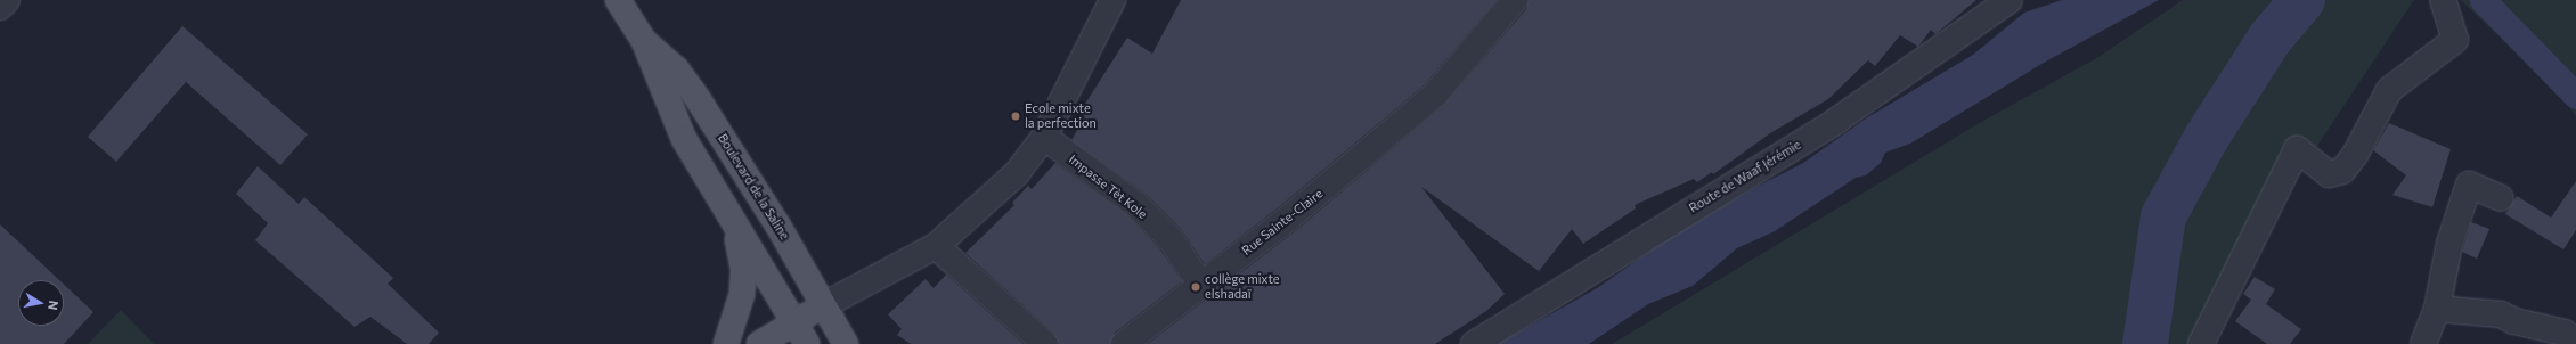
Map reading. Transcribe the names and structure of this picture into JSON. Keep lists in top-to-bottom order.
{
  "streets": {
    "main road": ["Boulevard de la Saline"],
    "street": ["Route de Waaf Jérémie", "Impasse Tèt Kole", "Rue Sainte-Claire"]
  },
  "crossings": [
    ["Impasse Tèt Kole", "Rue Sainte-Claire"]
  ],
  "places": ["Ecole mixte la perfection", "collège mixte elshadaï"],
  "north": "right"
}
